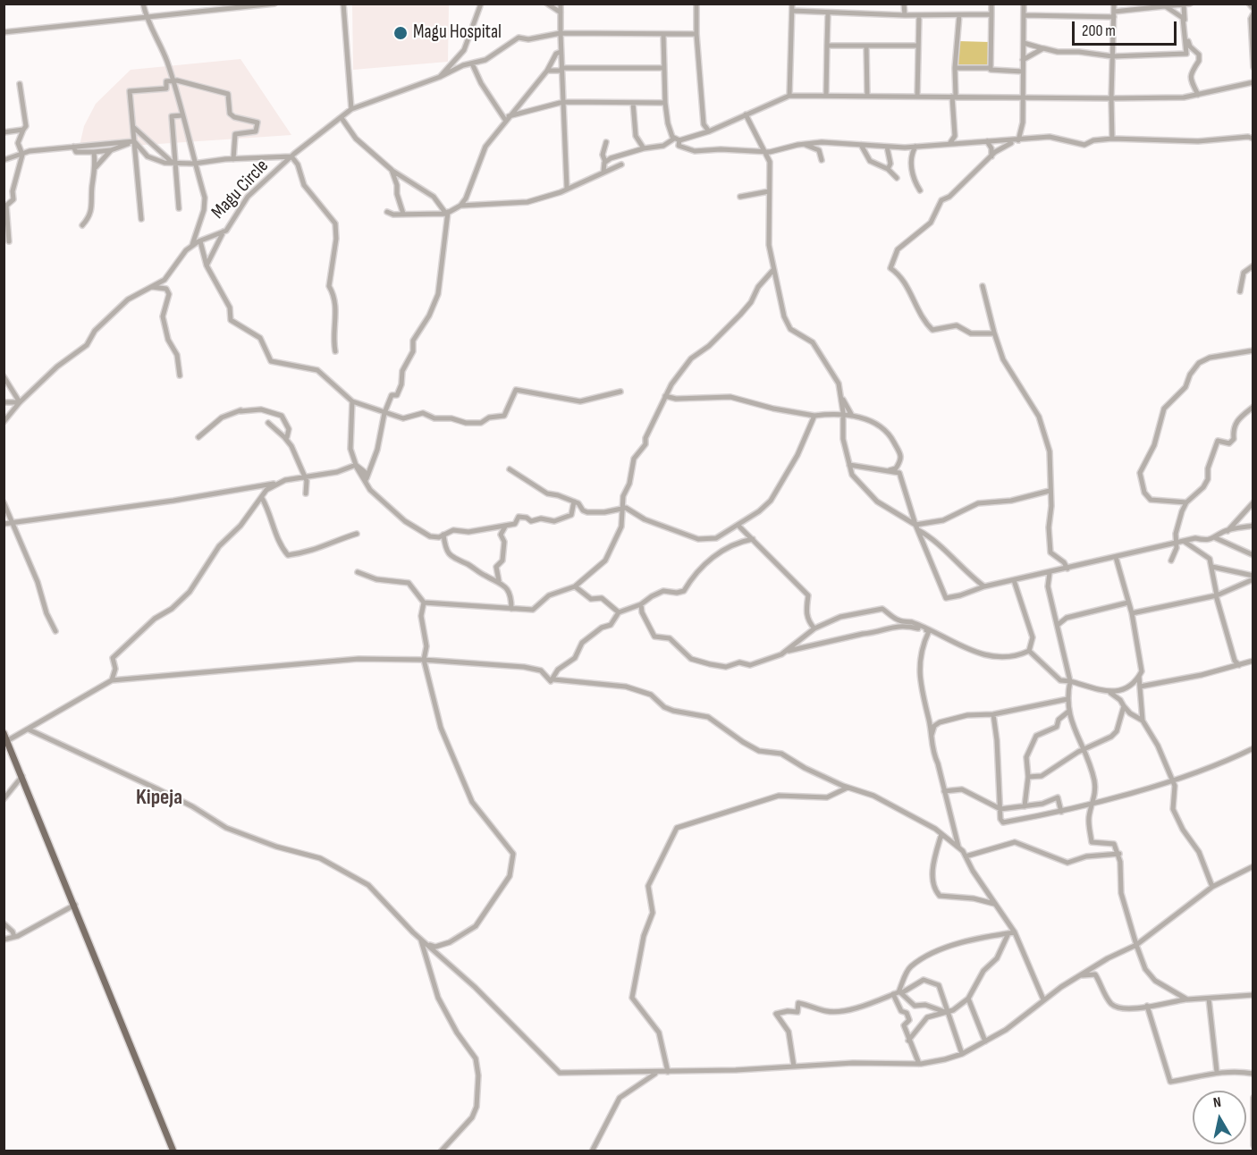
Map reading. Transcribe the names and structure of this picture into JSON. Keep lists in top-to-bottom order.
{
  "streets": {
    "street": ["Magu Circle"]
  },
  "districts": ["Kipeja"],
  "places": ["Magu Hospital"],
  "scale_bar": "200 m",
  "north": "top"
}
